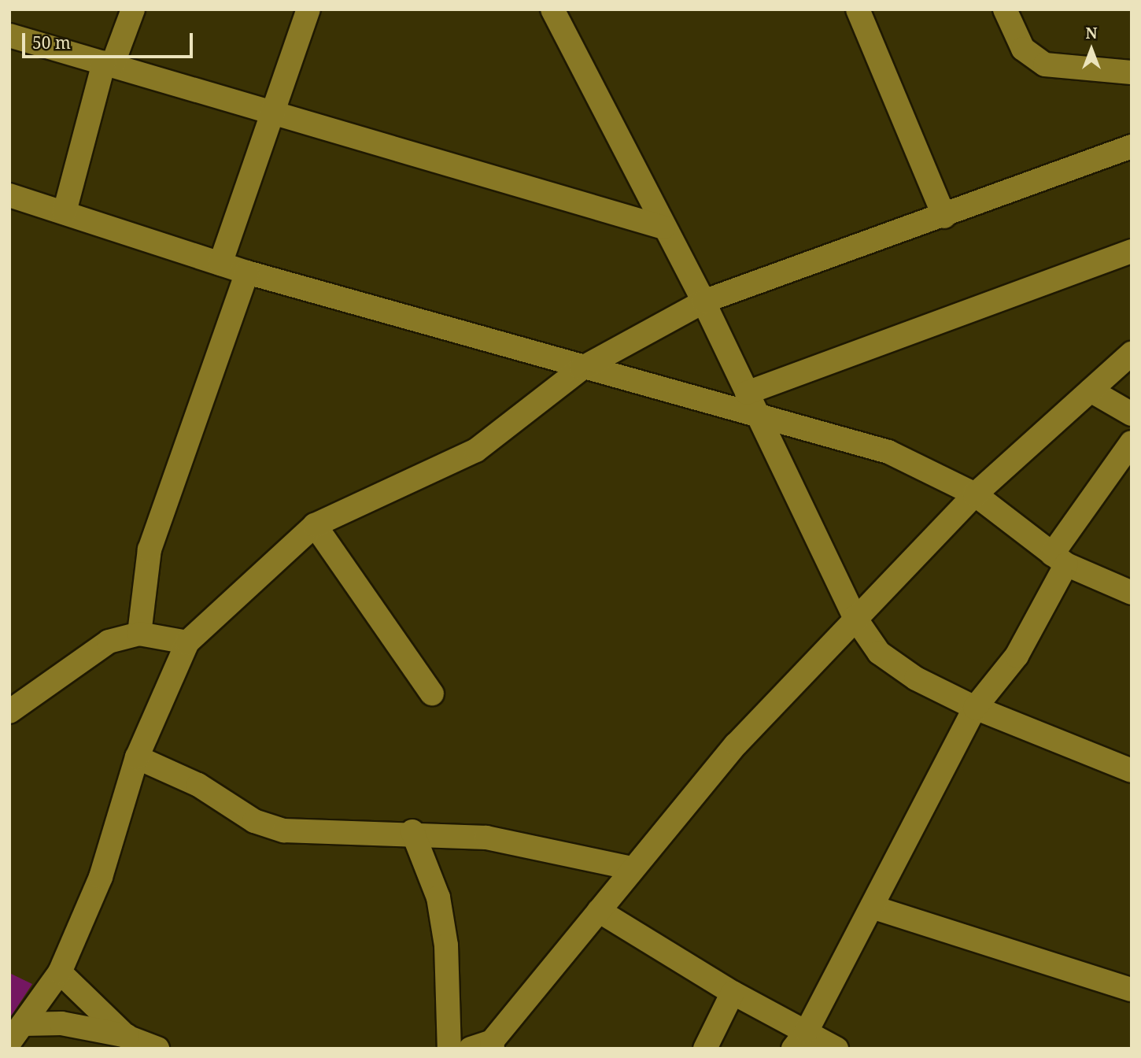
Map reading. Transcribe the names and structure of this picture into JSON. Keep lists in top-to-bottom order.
{
  "scale_bar": "50 m",
  "north": "top"
}
